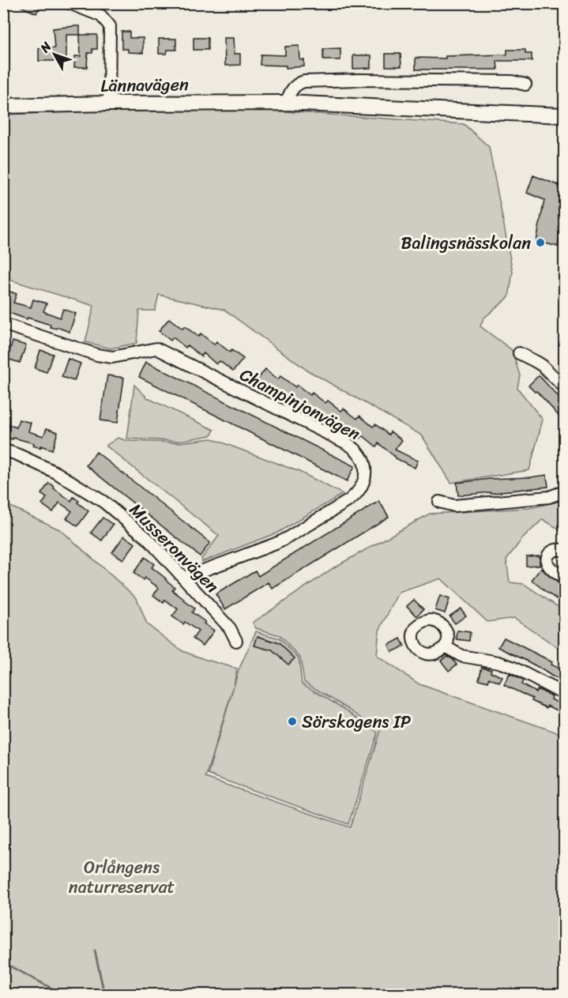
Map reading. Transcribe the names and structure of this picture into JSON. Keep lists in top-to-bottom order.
{
  "streets": {
    "main road": ["Lännavägen"],
    "street": ["Champinjonvägen", "Musseronvägen"]
  },
  "crossings": [
    ["Champinjonvägen", "Musseronvägen"]
  ],
  "parks": ["Orlångens naturreservat"],
  "places": ["Balingsnässkolan", "Sörskogens IP"],
  "north": "top left"
}
